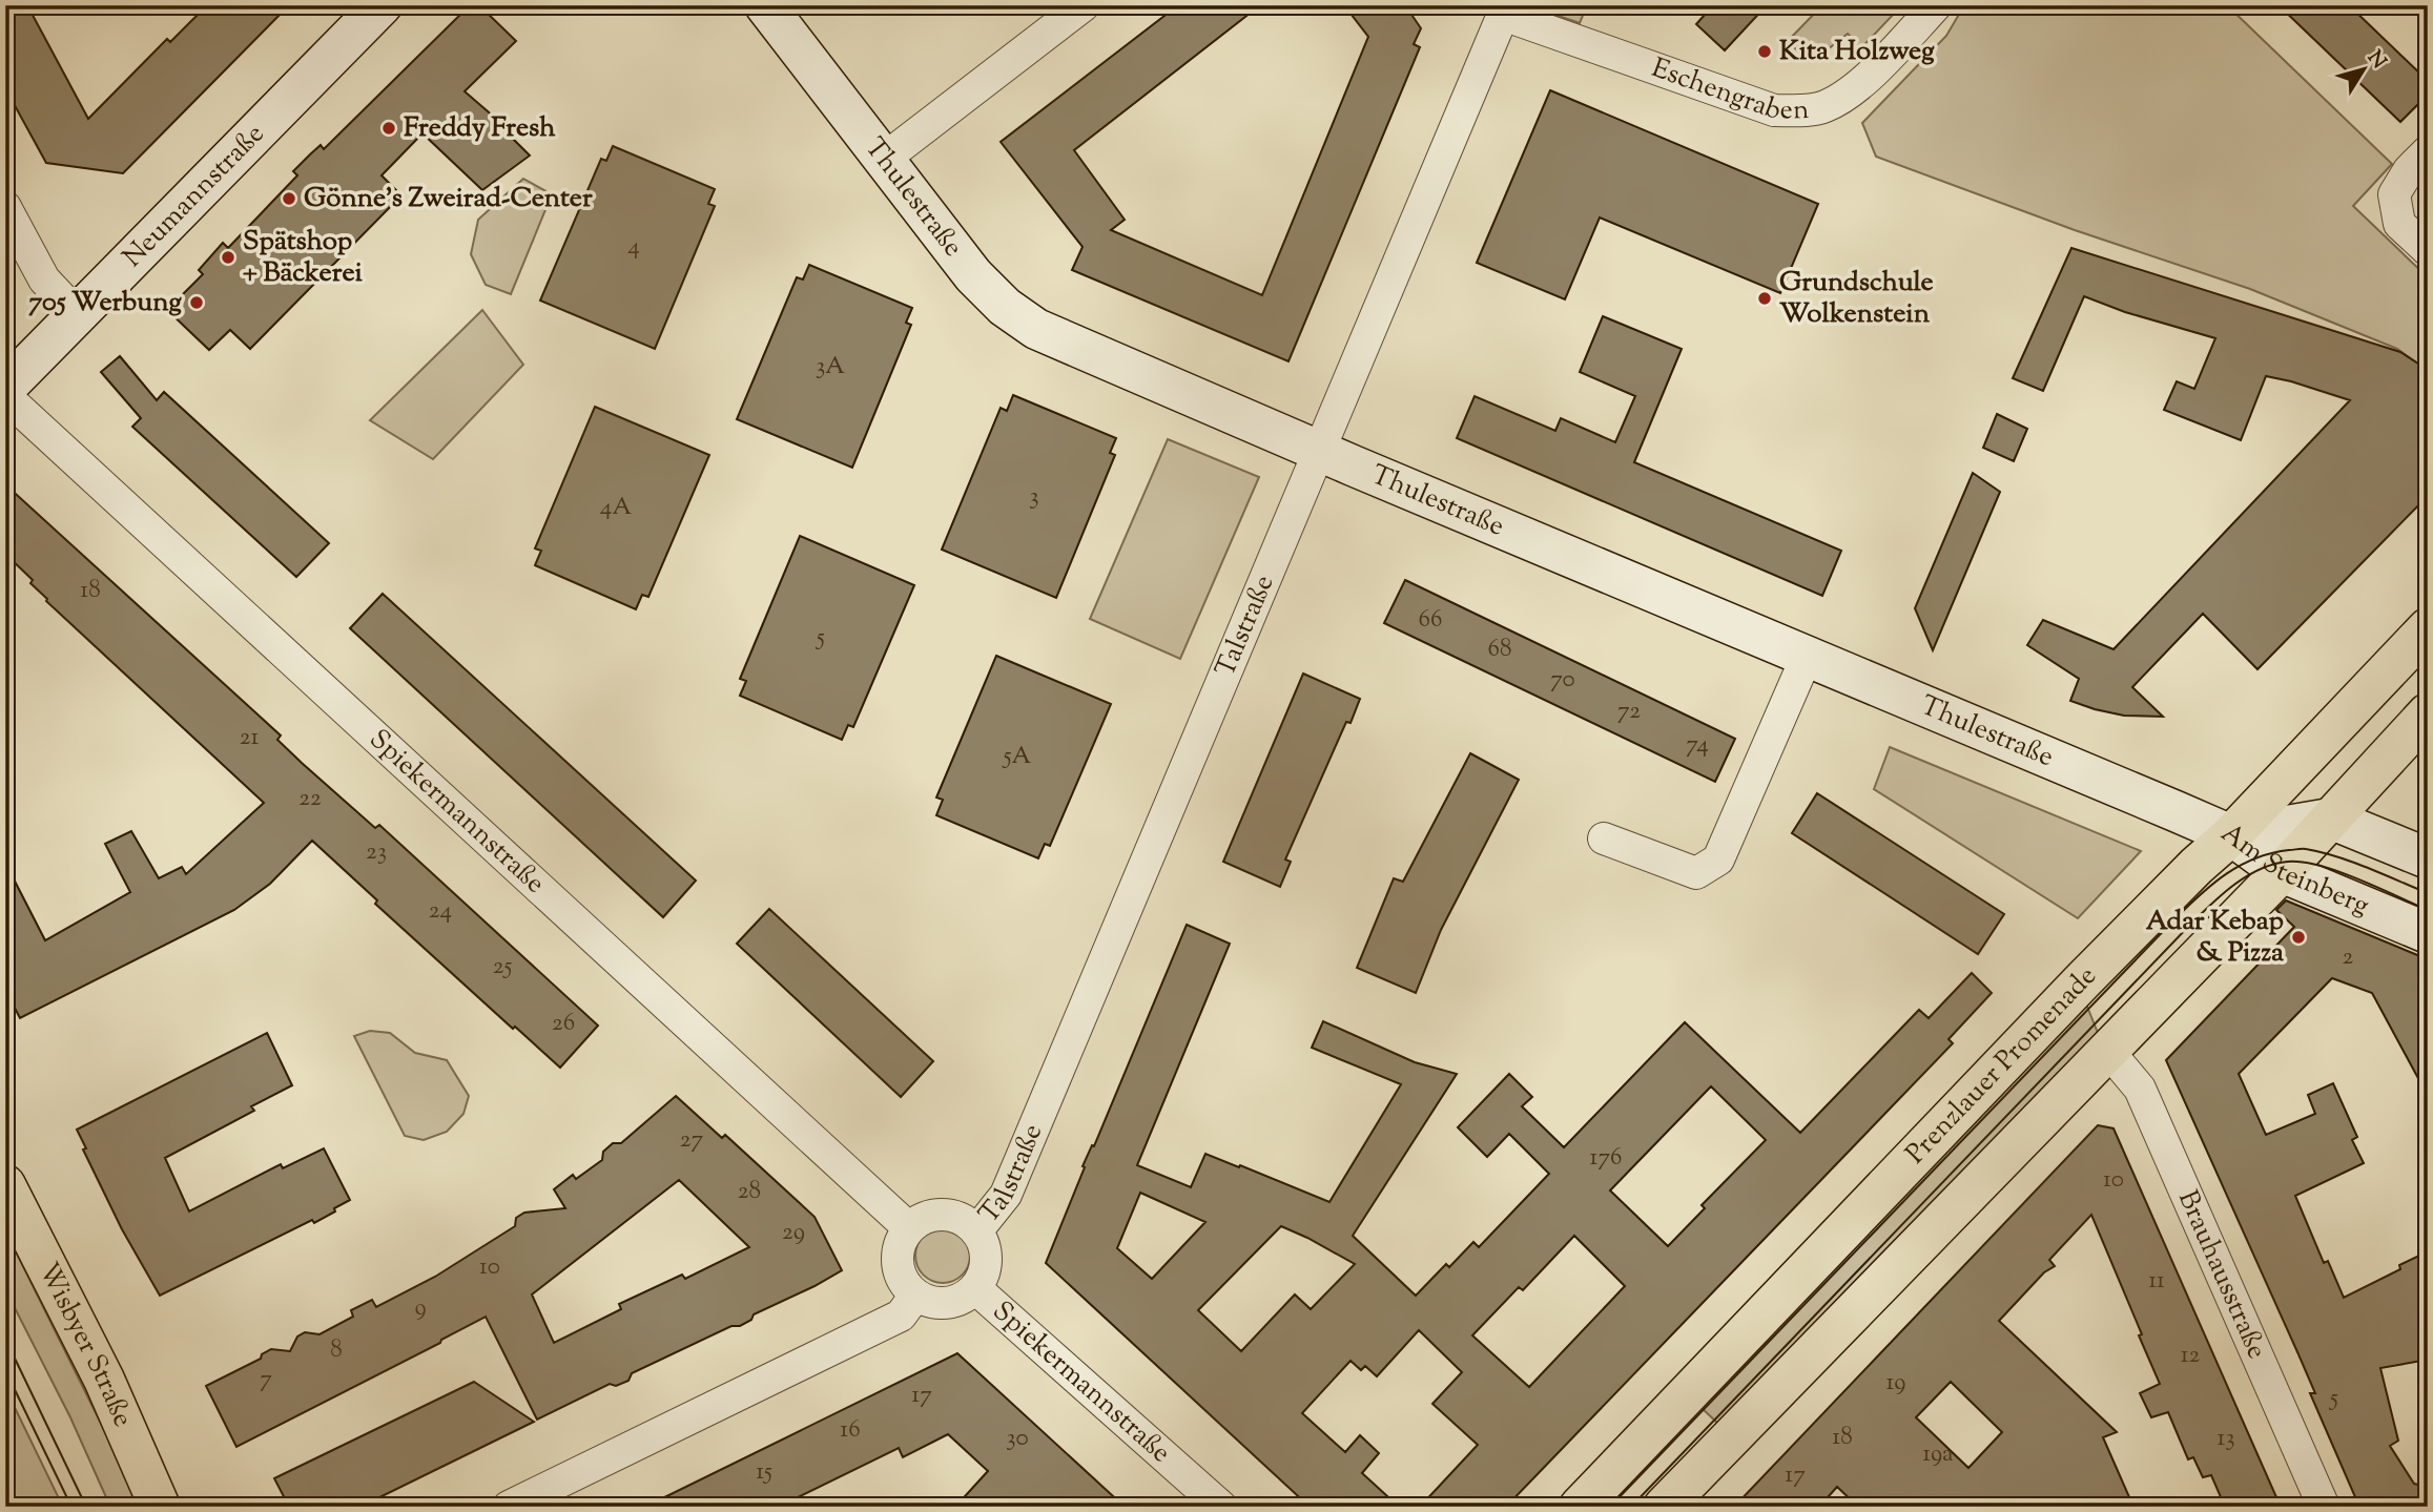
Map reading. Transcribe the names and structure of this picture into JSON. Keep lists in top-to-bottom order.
{
  "streets": {
    "main road": ["Prenzlauer Promenade", "Wisbyer Straße"],
    "street": [
      "Eschengraben",
      "Neumannstraße",
      "Thulestraße",
      "Talstraße",
      "Spiekermannstraße",
      "Am Steinberg",
      "Brauhausstraße"
    ]
  },
  "crossings": [
    ["Eschengraben", "Talstraße"],
    ["Thulestraße", "Talstraße"],
    ["Thulestraße", "Am Steinberg"],
    ["Thulestraße", "Prenzlauer Promenade"],
    ["Talstraße", "Spiekermannstraße"],
    ["Am Steinberg", "Prenzlauer Promenade"]
  ],
  "places": [
    "Kita Holzweg",
    "Freddy Fresh",
    "Gönne's Zweirad-Center",
    "Spätshop + Bäckerei",
    "Grundschule Wolkenstein",
    "705 Werbung",
    "Adar Kebap & Pizza"
  ],
  "house_numbers": [
    "4",
    "3A",
    "3",
    "4A",
    "18",
    "66",
    "5",
    "68",
    "70",
    "72",
    "21",
    "74",
    "5A",
    "22",
    "23",
    "24",
    "2",
    "25",
    "26",
    "27",
    "176",
    "10",
    "28",
    "29",
    "10",
    "11",
    "9",
    "8",
    "12",
    "7",
    "19",
    "17",
    "5",
    "16",
    "18",
    "30",
    "13",
    "19a",
    "15",
    "17"
  ],
  "north": "top right"
}
